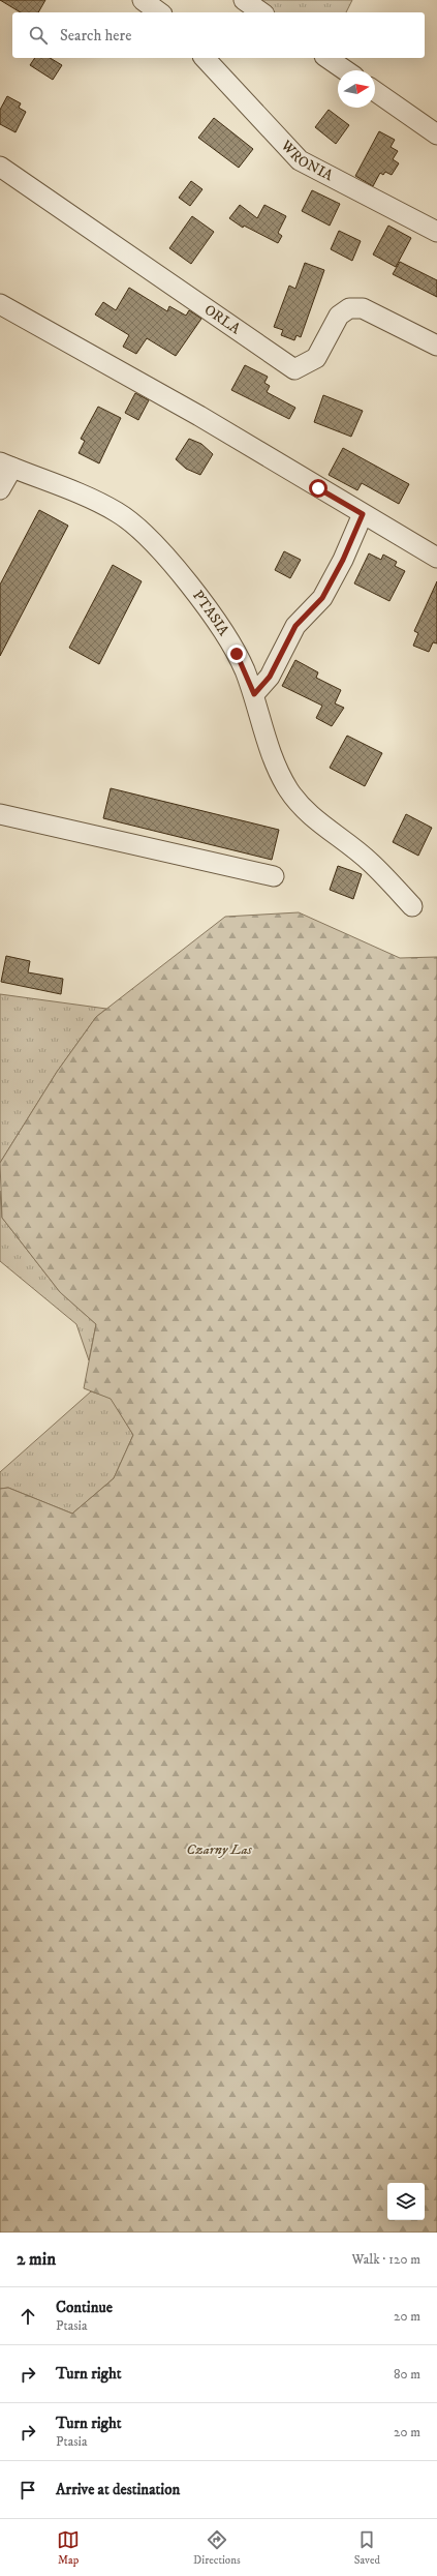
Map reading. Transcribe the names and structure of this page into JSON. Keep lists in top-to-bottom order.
{
  "streets": {
    "street": ["WRONIA", "ORLA", "PTASIA"]
  },
  "parks": ["Czarny Las"],
  "north": "right",
  "page": {
    "search": "Search here",
    "heading": ["2 min", "Walk · 120 m"],
    "list": [
      ["Continue", "Ptasia", "20 m"],
      ["Turn right", "80 m"],
      ["Turn right", "Ptasia", "20 m"],
      "Arrive at destination"
    ],
    "nav": ["Map", "Directions", "Saved"]
  }
}
